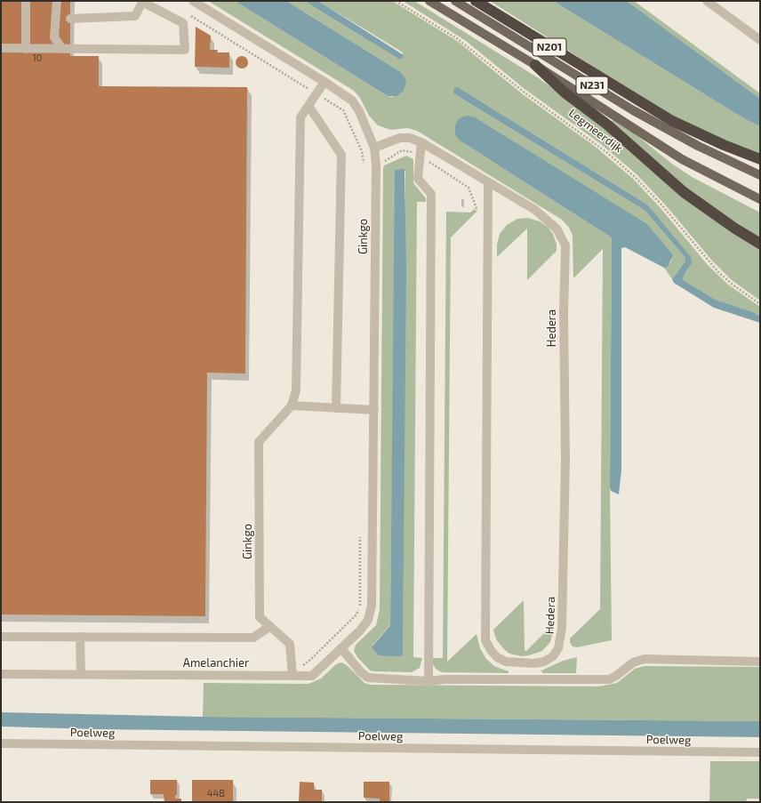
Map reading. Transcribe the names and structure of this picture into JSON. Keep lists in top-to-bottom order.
{
  "streets": {
    "highway": ["N201", "N231"],
    "main road": ["Legmeerdijk"],
    "street": [
      "Ginkgo",
      "Hedera",
      "Amelanchier",
      "Poelweg"
    ]
  },
  "crossings": [
    ["N231", "Legmeerdijk"],
    ["Ginkgo", "Hedera"],
    ["Ginkgo", "Amelanchier"]
  ],
  "house_numbers": ["10", "44B"]
}
